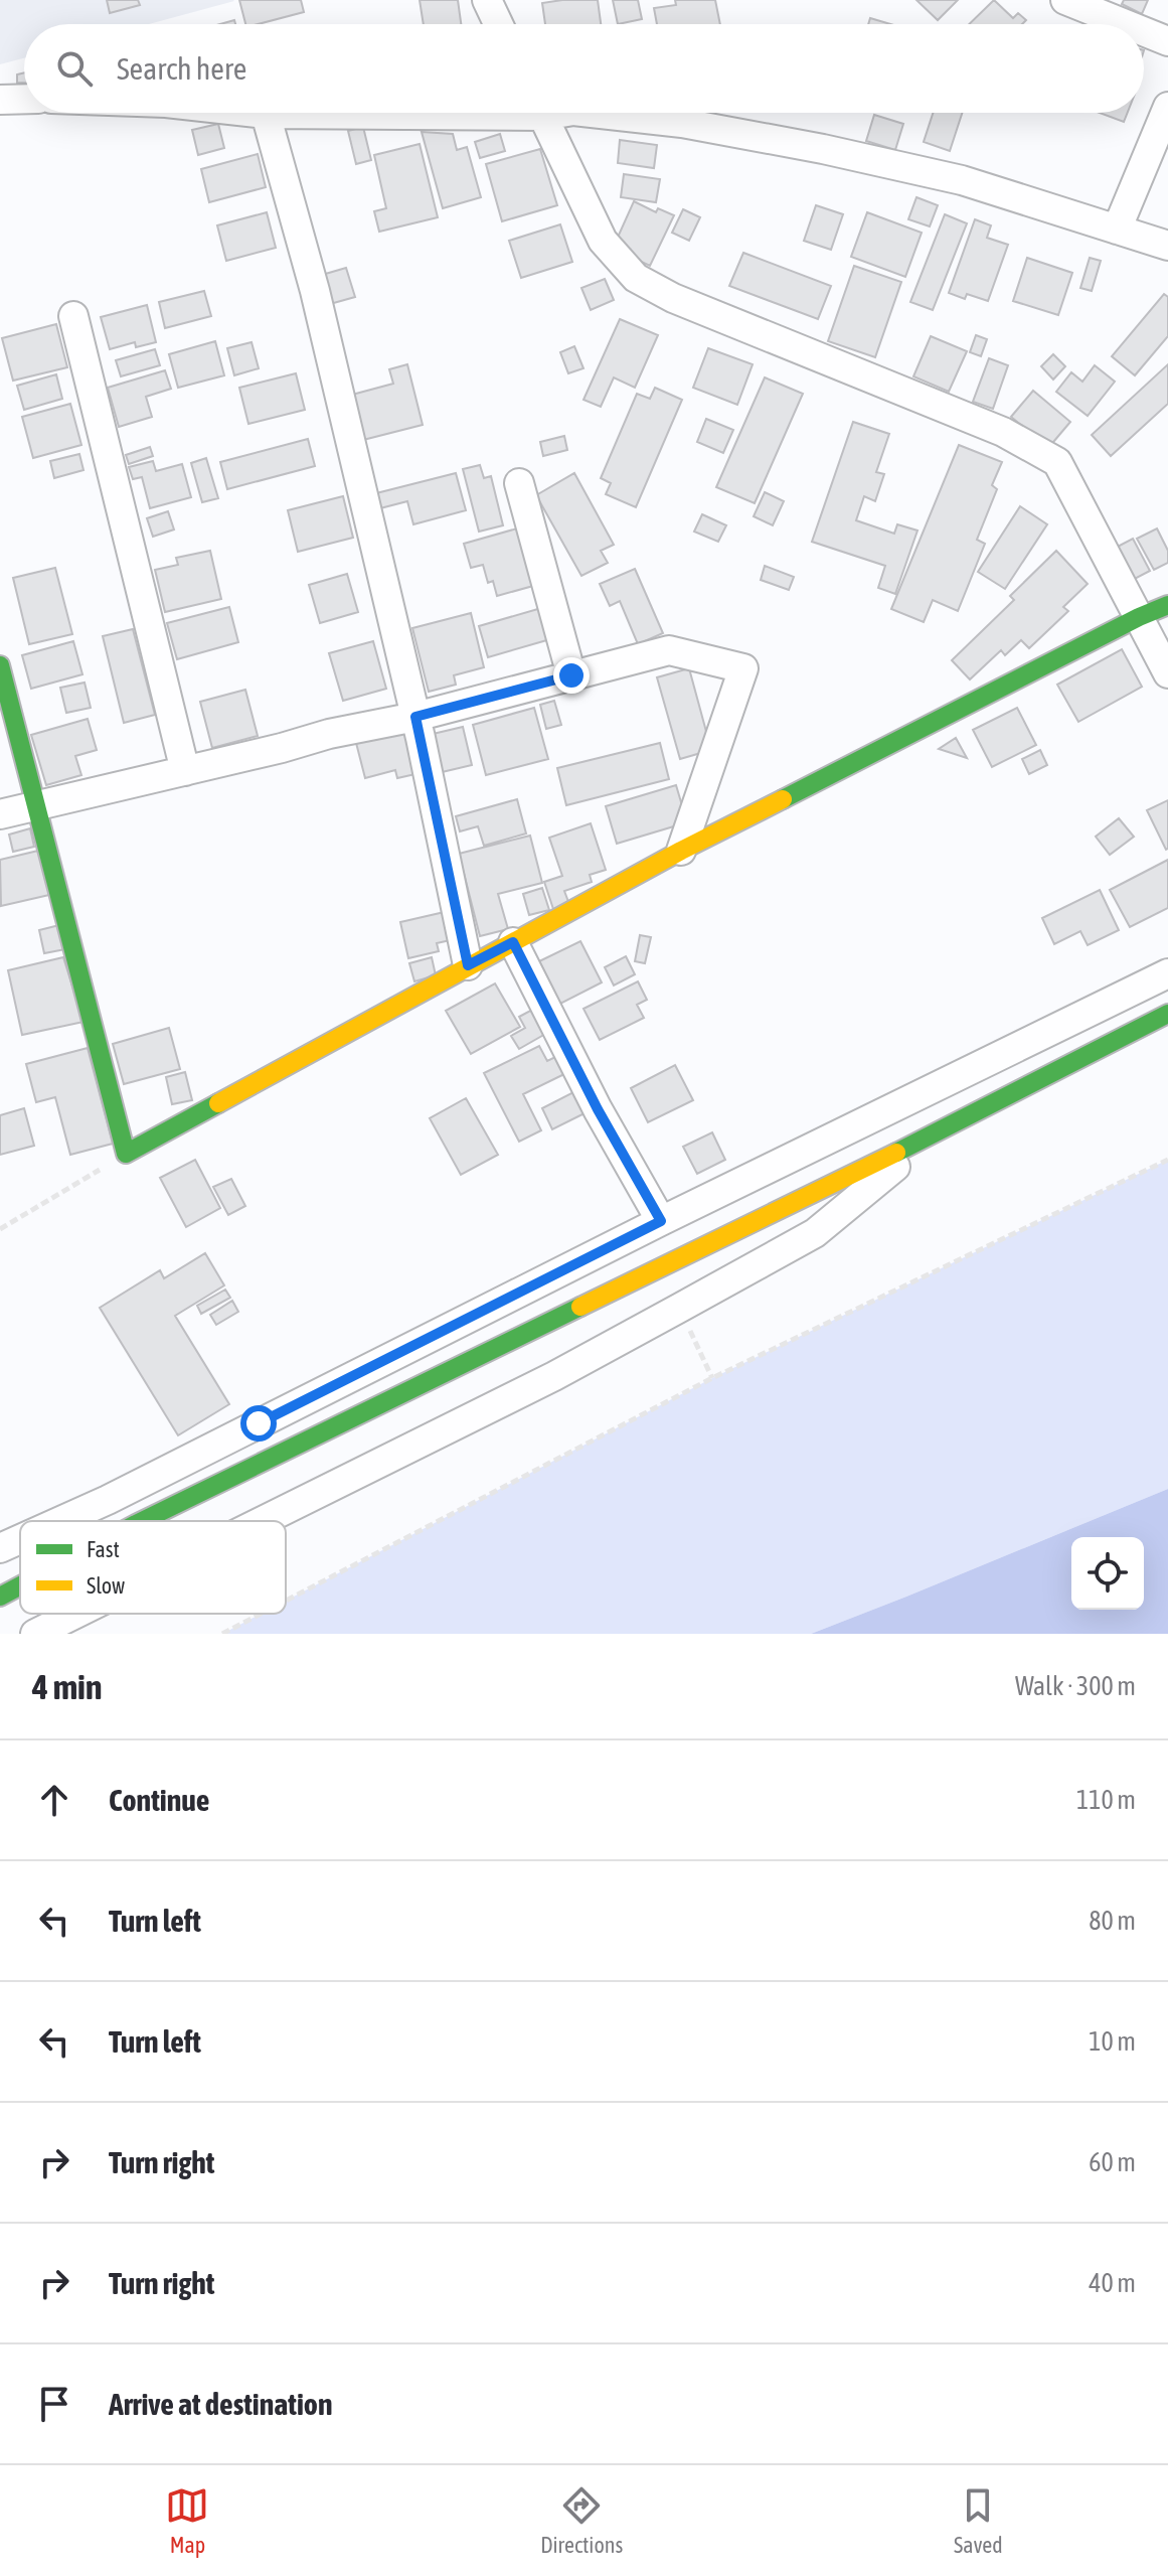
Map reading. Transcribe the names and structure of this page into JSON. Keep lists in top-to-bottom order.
{
  "legend": ["Fast", "Slow"],
  "page": {
    "search": "Search here",
    "heading": ["4 min", "Walk · 300 m"],
    "list": [
      ["Continue", "110 m"],
      ["Turn left", "80 m"],
      ["Turn left", "10 m"],
      ["Turn right", "60 m"],
      ["Turn right", "40 m"],
      "Arrive at destination"
    ],
    "nav": ["Map", "Directions", "Saved"]
  }
}
